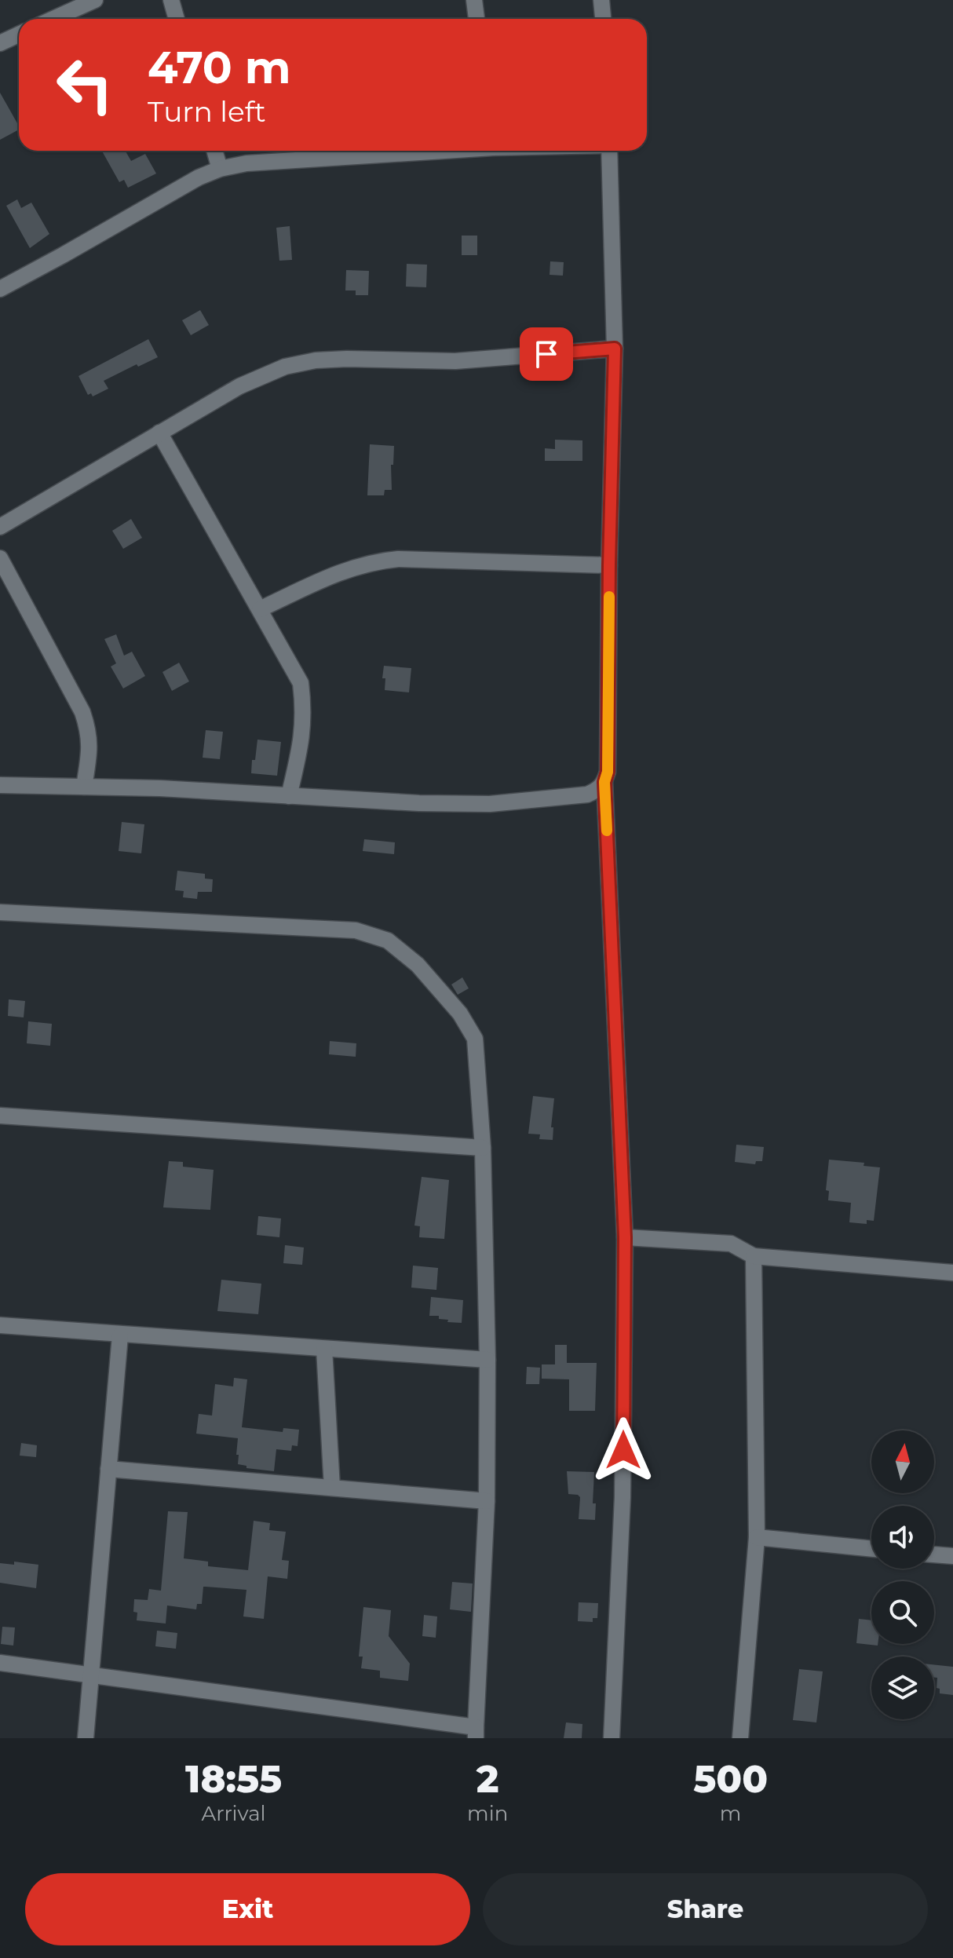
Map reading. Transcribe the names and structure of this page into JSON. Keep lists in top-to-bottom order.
{
  "north": "top",
  "page": {
    "turn": ["470 m", "Turn left"],
    "eta": [
      "18:55",
      "Arrival",
      "2",
      "min",
      "500",
      "m"
    ],
    "buttons": ["Exit", "Share"]
  }
}
